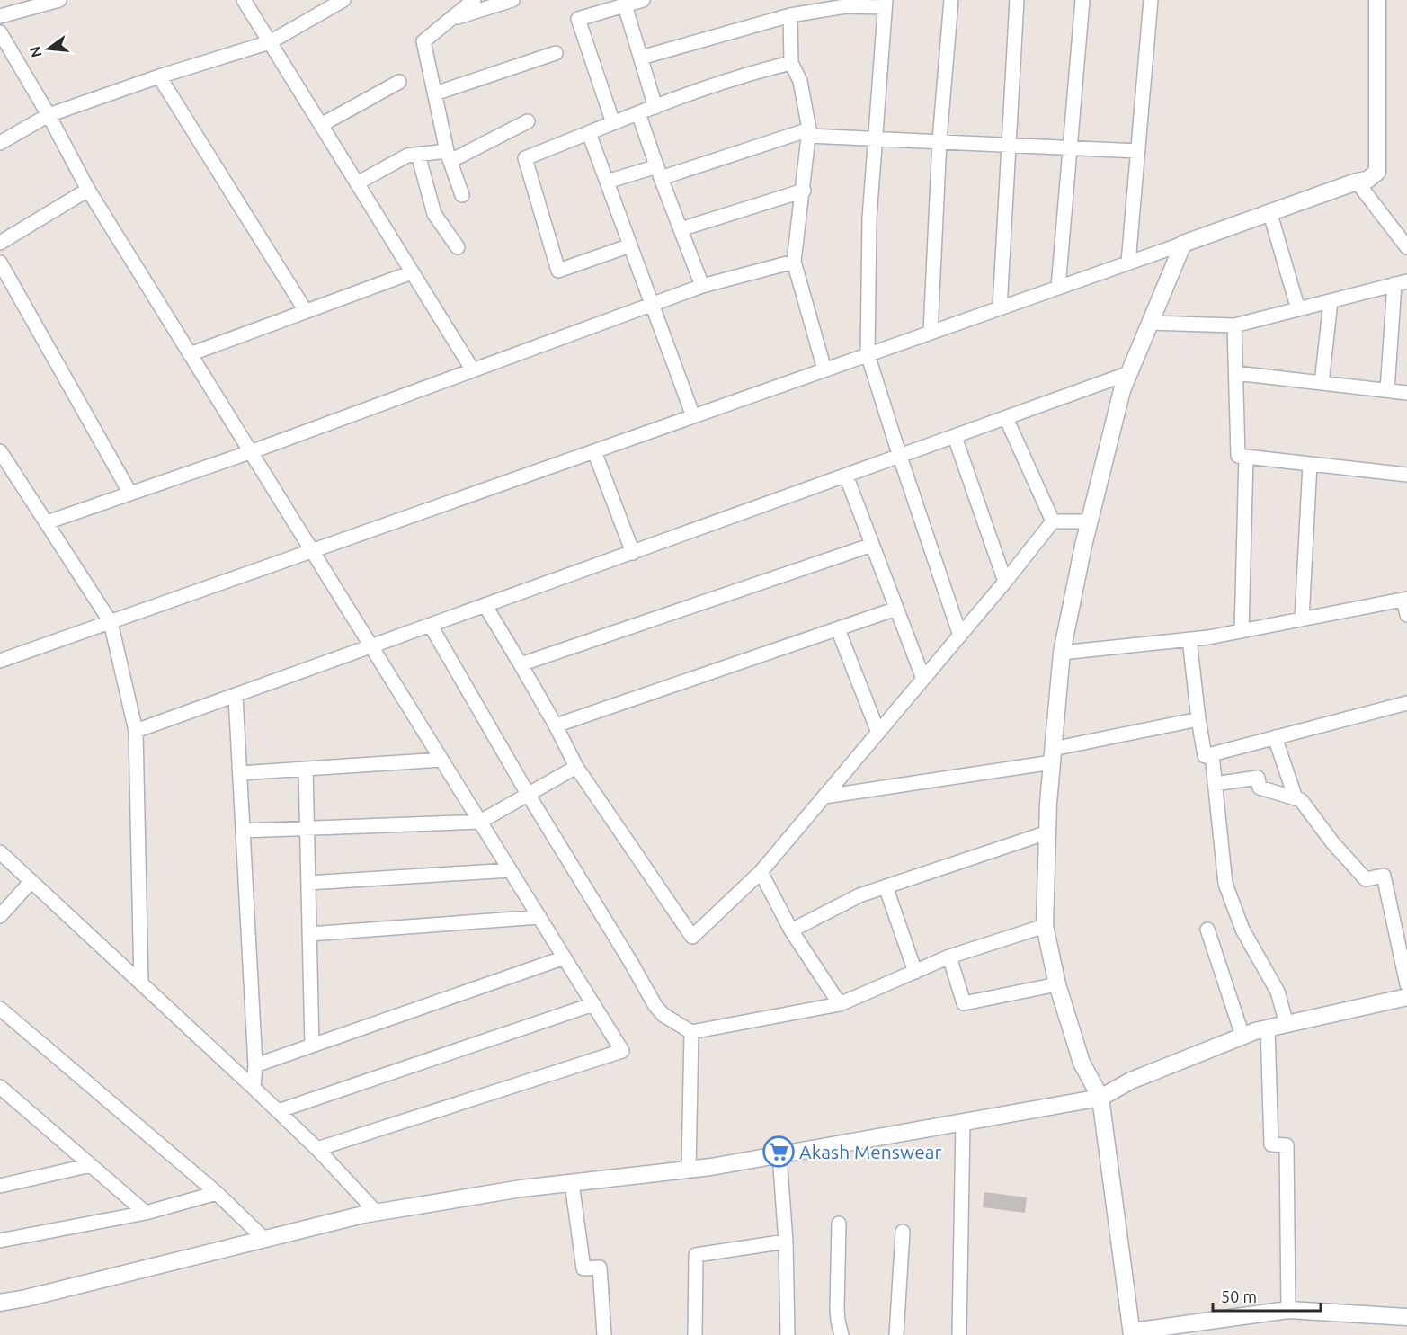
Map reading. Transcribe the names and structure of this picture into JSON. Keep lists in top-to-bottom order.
{
  "places": {
    "supermarket": ["Akash Menswear"]
  },
  "scale_bar": "50 m",
  "north": "left"
}
